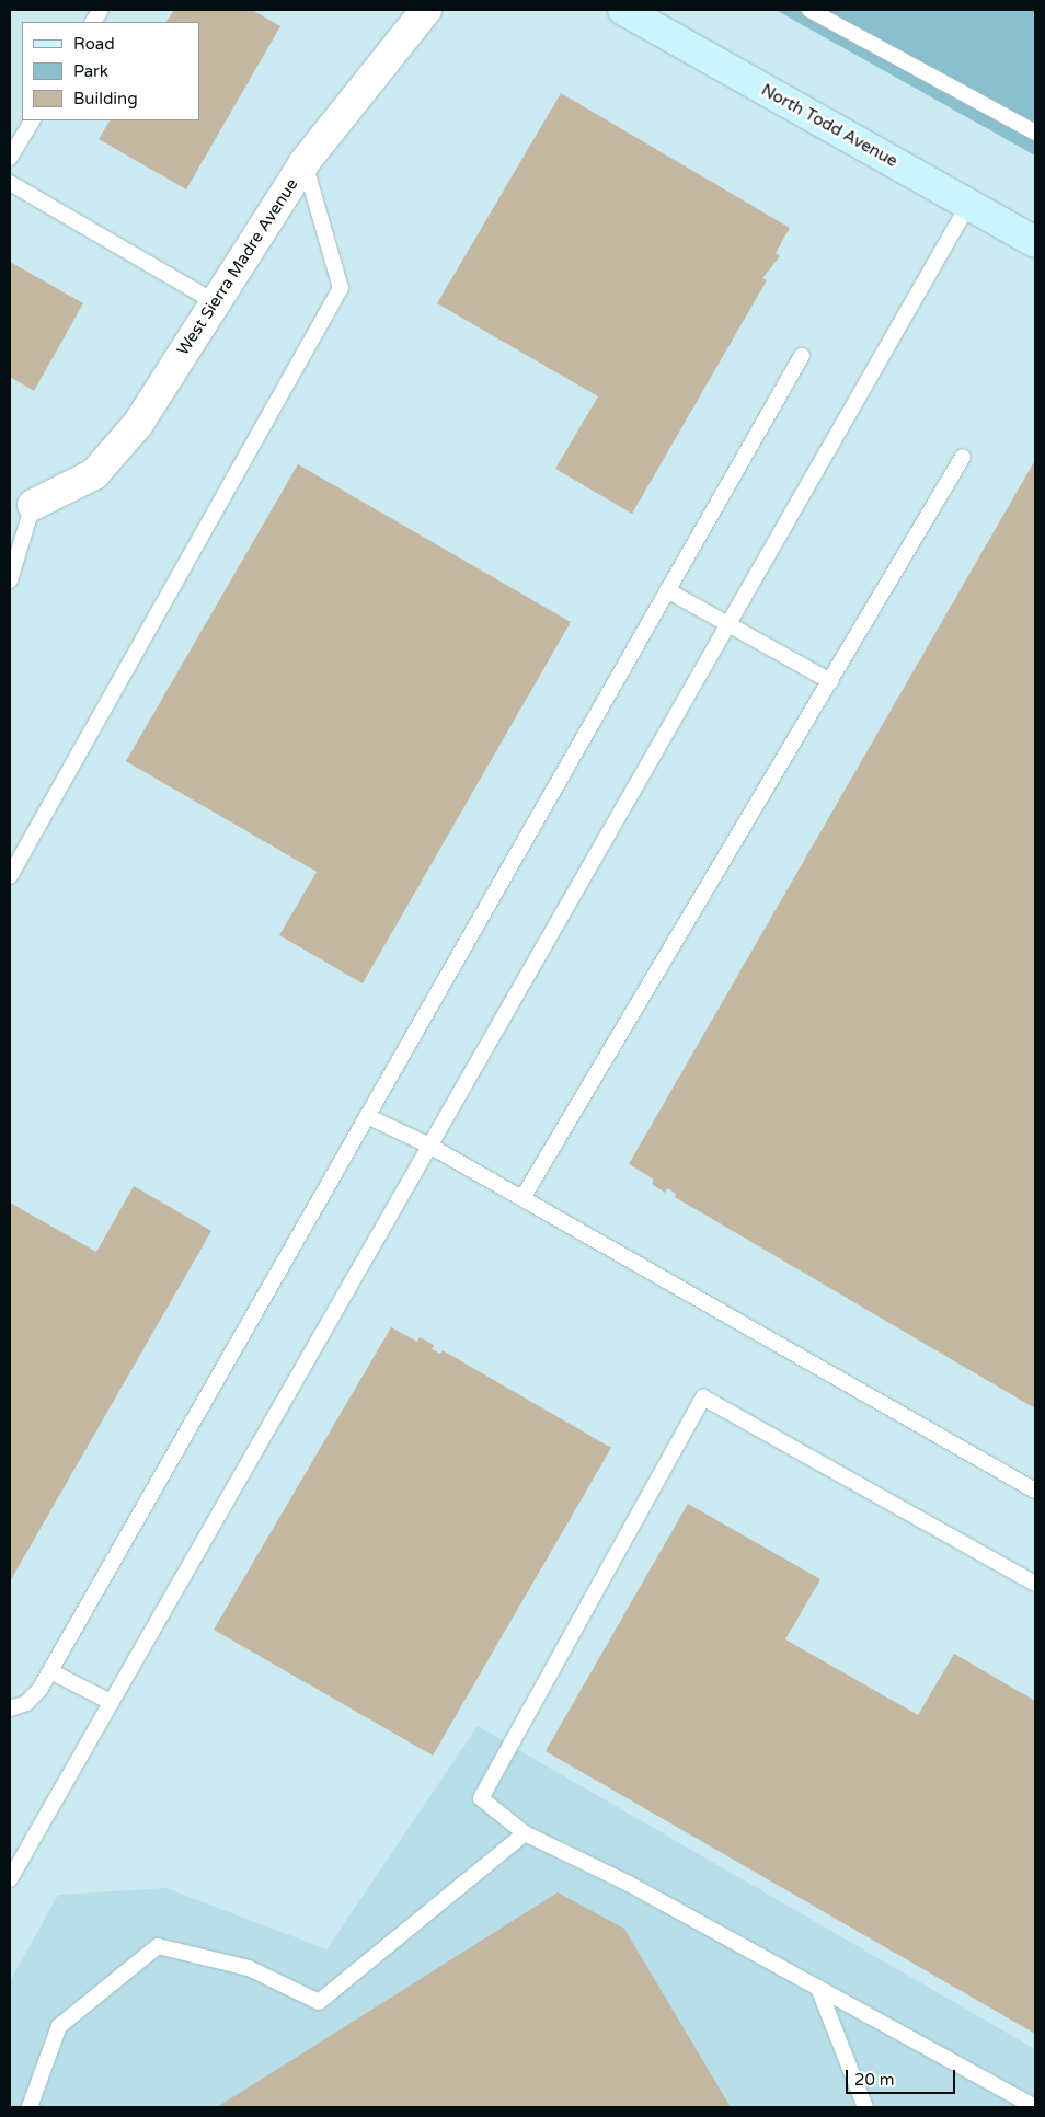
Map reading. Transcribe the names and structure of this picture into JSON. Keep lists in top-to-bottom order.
{
  "streets": {
    "street": ["North Todd Avenue", "West Sierra Madre Avenue"]
  },
  "legend": ["Road", "Park", "Building"],
  "scale_bar": "20 m"
}
